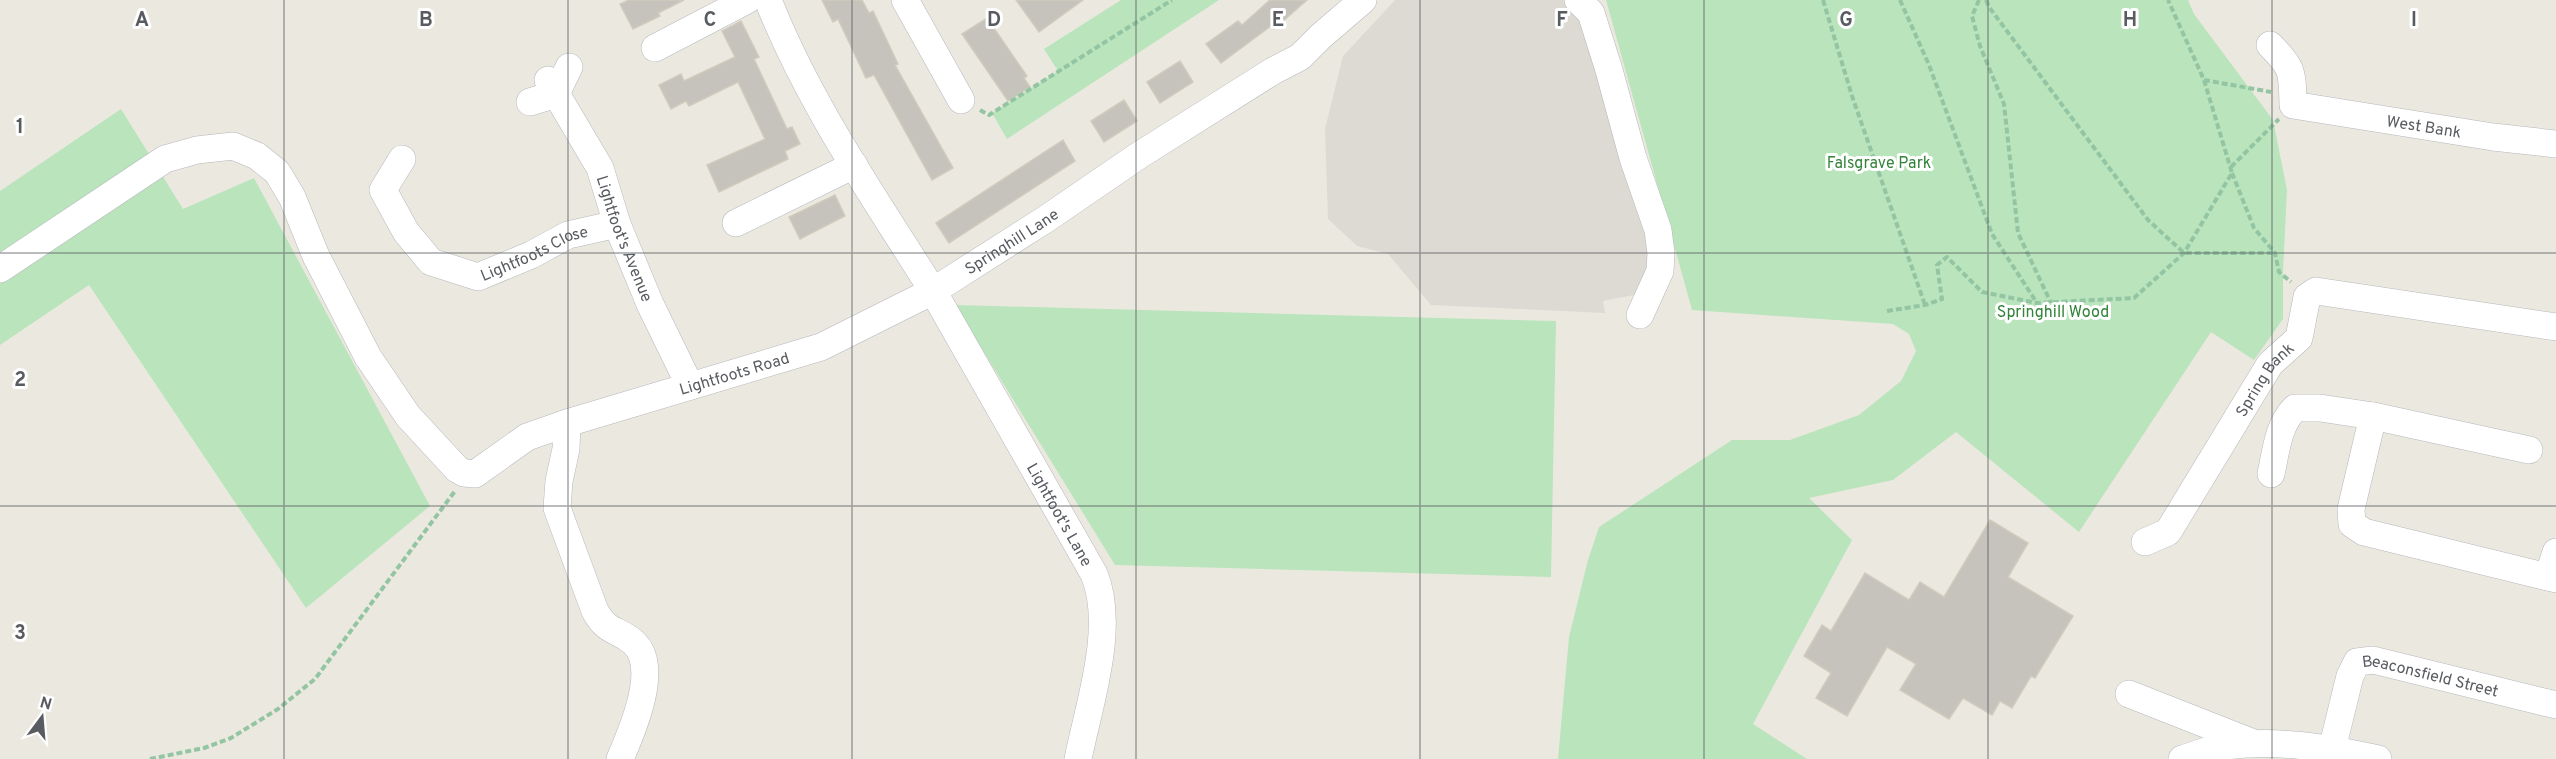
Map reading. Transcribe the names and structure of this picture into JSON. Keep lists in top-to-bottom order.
{
  "streets": {
    "street": [
      "West Bank",
      "Lightfoot's Avenue",
      "Springhill Lane",
      "Lightfoots Close",
      "Lightfoots Road",
      "Spring Bank",
      "Lightfoot's Lane",
      "Beaconsfield Street"
    ]
  },
  "crossings": [
    ["Lightfoot's Avenue", "Lightfoots Close"],
    ["Lightfoot's Avenue", "Lightfoots Road"],
    ["Springhill Lane", "Lightfoots Road"],
    ["Springhill Lane", "Lightfoot's Lane"],
    ["Lightfoots Road", "Lightfoot's Lane"]
  ],
  "parks": ["Falsgrave Park", "Springhill Wood"],
  "north": "top",
  "grid": {
    "columns": [
      "A",
      "B",
      "C",
      "D",
      "E",
      "F",
      "G",
      "H",
      "I"
    ],
    "rows": ["1", "2", "3"]
  }
}
